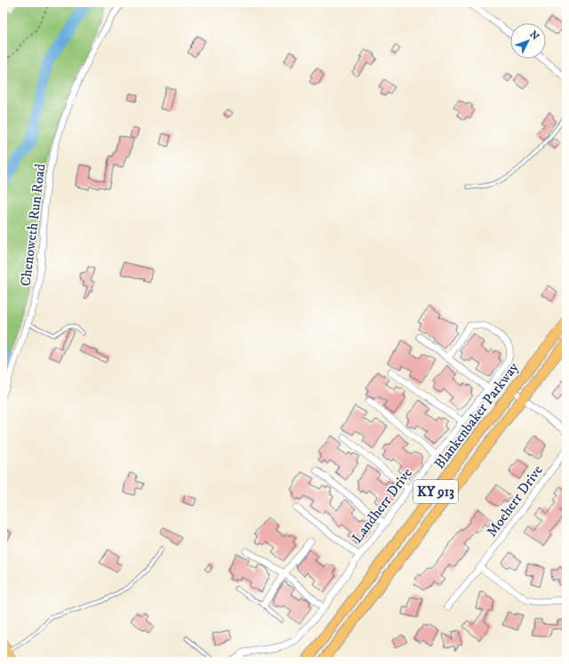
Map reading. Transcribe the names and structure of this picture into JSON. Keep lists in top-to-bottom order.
{
  "streets": {
    "main road": ["Blankenbaker Parkway", "KY 913"],
    "street": ["Chenoweth Run Road", "Moeherr Drive", "Landherr Drive"]
  },
  "north": "top right"
}
